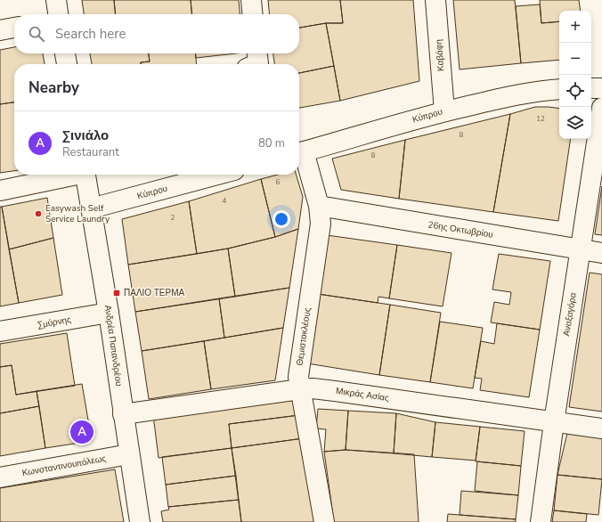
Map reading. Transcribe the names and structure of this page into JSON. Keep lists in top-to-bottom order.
{
  "streets": {
    "street": [
      "Καβάφη",
      "Κύπρου",
      "26ης Οκτωβρίου",
      "Αναξαγόρα",
      "Σμύρνης",
      "Θεμιστοκλέους",
      "Ανδρέα Παπανδρέου",
      "Μικράς Ασίας",
      "Κωνσταντινουπόλεως"
    ]
  },
  "crossings": [
    ["Καβάφη", "Κύπρου"],
    ["Κύπρου", "Θεμιστοκλέους"],
    ["Κύπρου", "Ανδρέα Παπανδρέου"],
    ["26ης Οκτωβρίου", "Αναξαγόρα"],
    ["26ης Οκτωβρίου", "Θεμιστοκλέους"],
    ["Αναξαγόρα", "Μικράς Ασίας"],
    ["Σμύρνης", "Ανδρέα Παπανδρέου"],
    ["Θεμιστοκλέους", "Μικράς Ασίας"],
    ["Ανδρέα Παπανδρέου", "Μικράς Ασίας"],
    ["Ανδρέα Παπανδρέου", "Κωνσταντινουπόλεως"]
  ],
  "places": {
    "other": ["Easywash Self Service Laundry"],
    "transit": ["ΠΑΛΙΟ ΤΕΡΜΑ"]
  },
  "house_numbers": [
    "12",
    "8",
    "8",
    "6",
    "4",
    "2"
  ],
  "page": {
    "map_buttons": ["+", "−"],
    "search": "Search here",
    "heading": "Nearby",
    "list": [
      {
        "mark": "A",
        "name": "Σινιάλο",
        "note": "Restaurant",
        "value": "80 m"
      }
    ],
    "pins": "A"
  }
}
